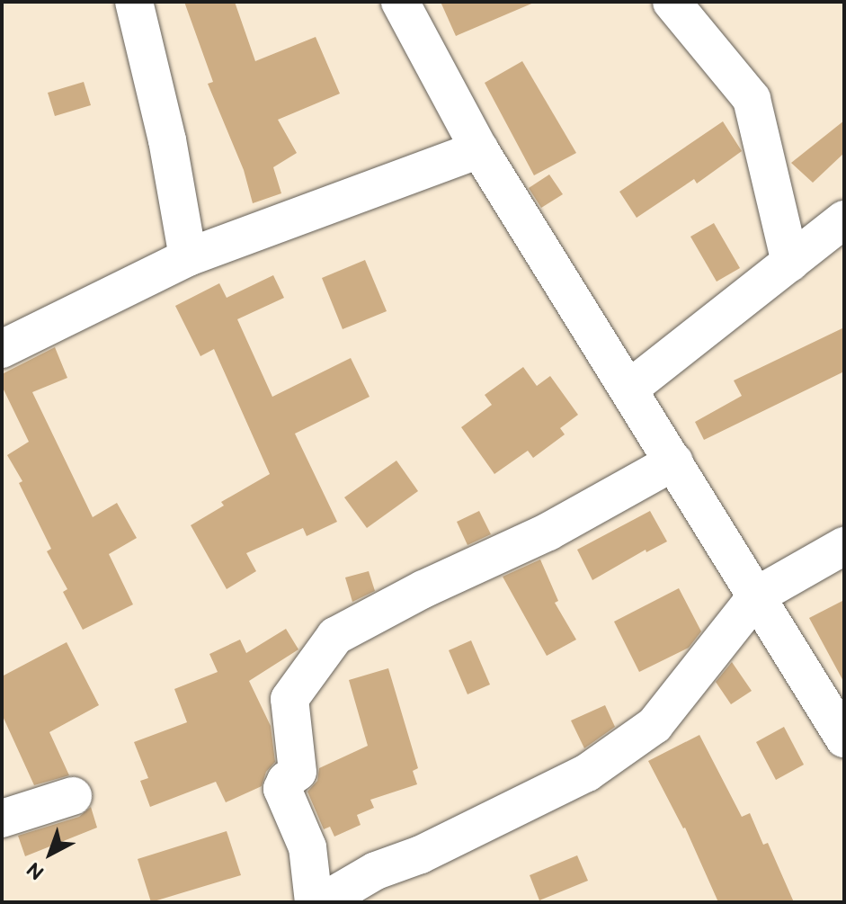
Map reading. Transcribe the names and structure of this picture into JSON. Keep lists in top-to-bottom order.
{
  "north": "bottom left"
}
